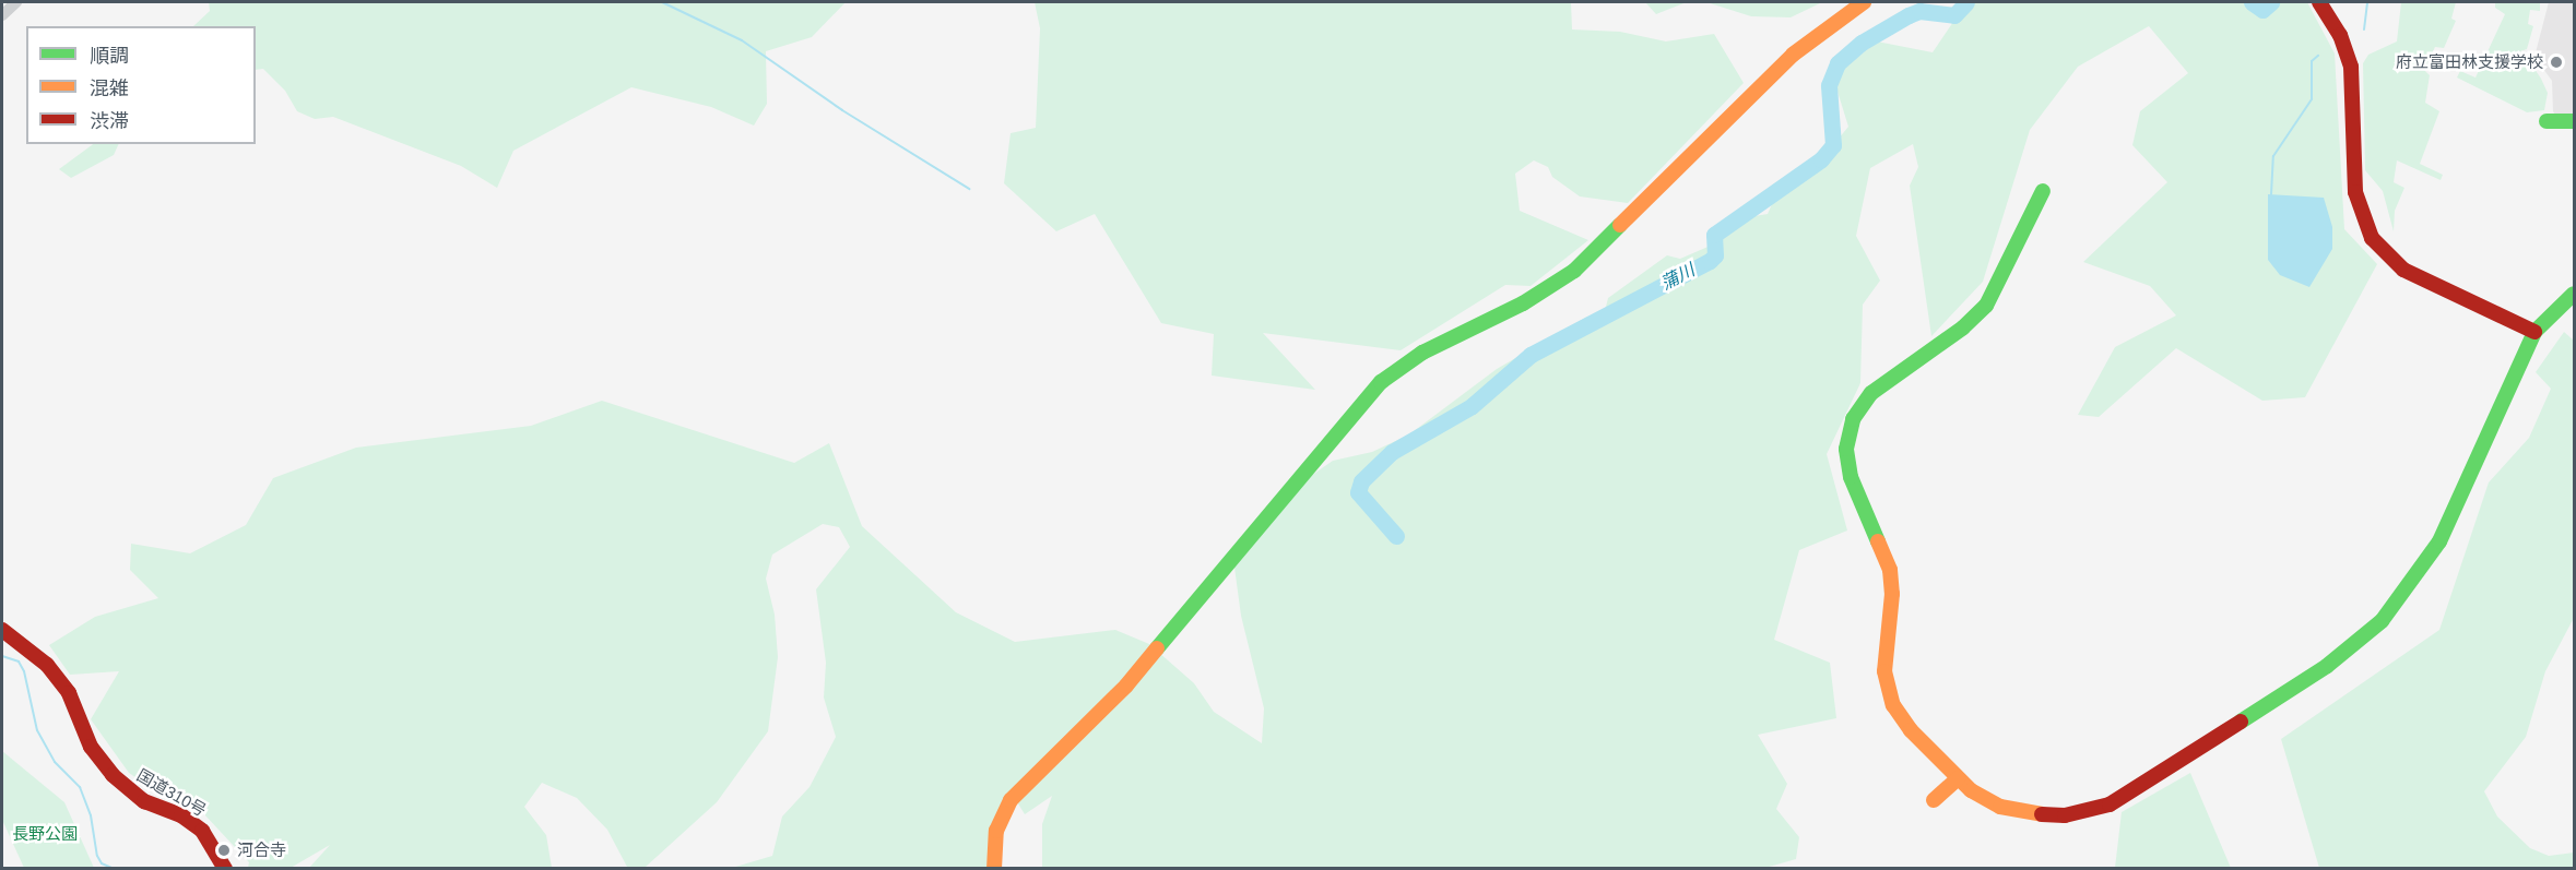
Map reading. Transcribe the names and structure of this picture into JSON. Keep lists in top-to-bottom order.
{
  "streets": {
    "main road": ["国道310号"]
  },
  "water": ["蒲川"],
  "parks": ["長野公園"],
  "places": ["府立富田林支援学校", "河合寺"],
  "legend": ["順調", "混雑", "渋滞"]
}
